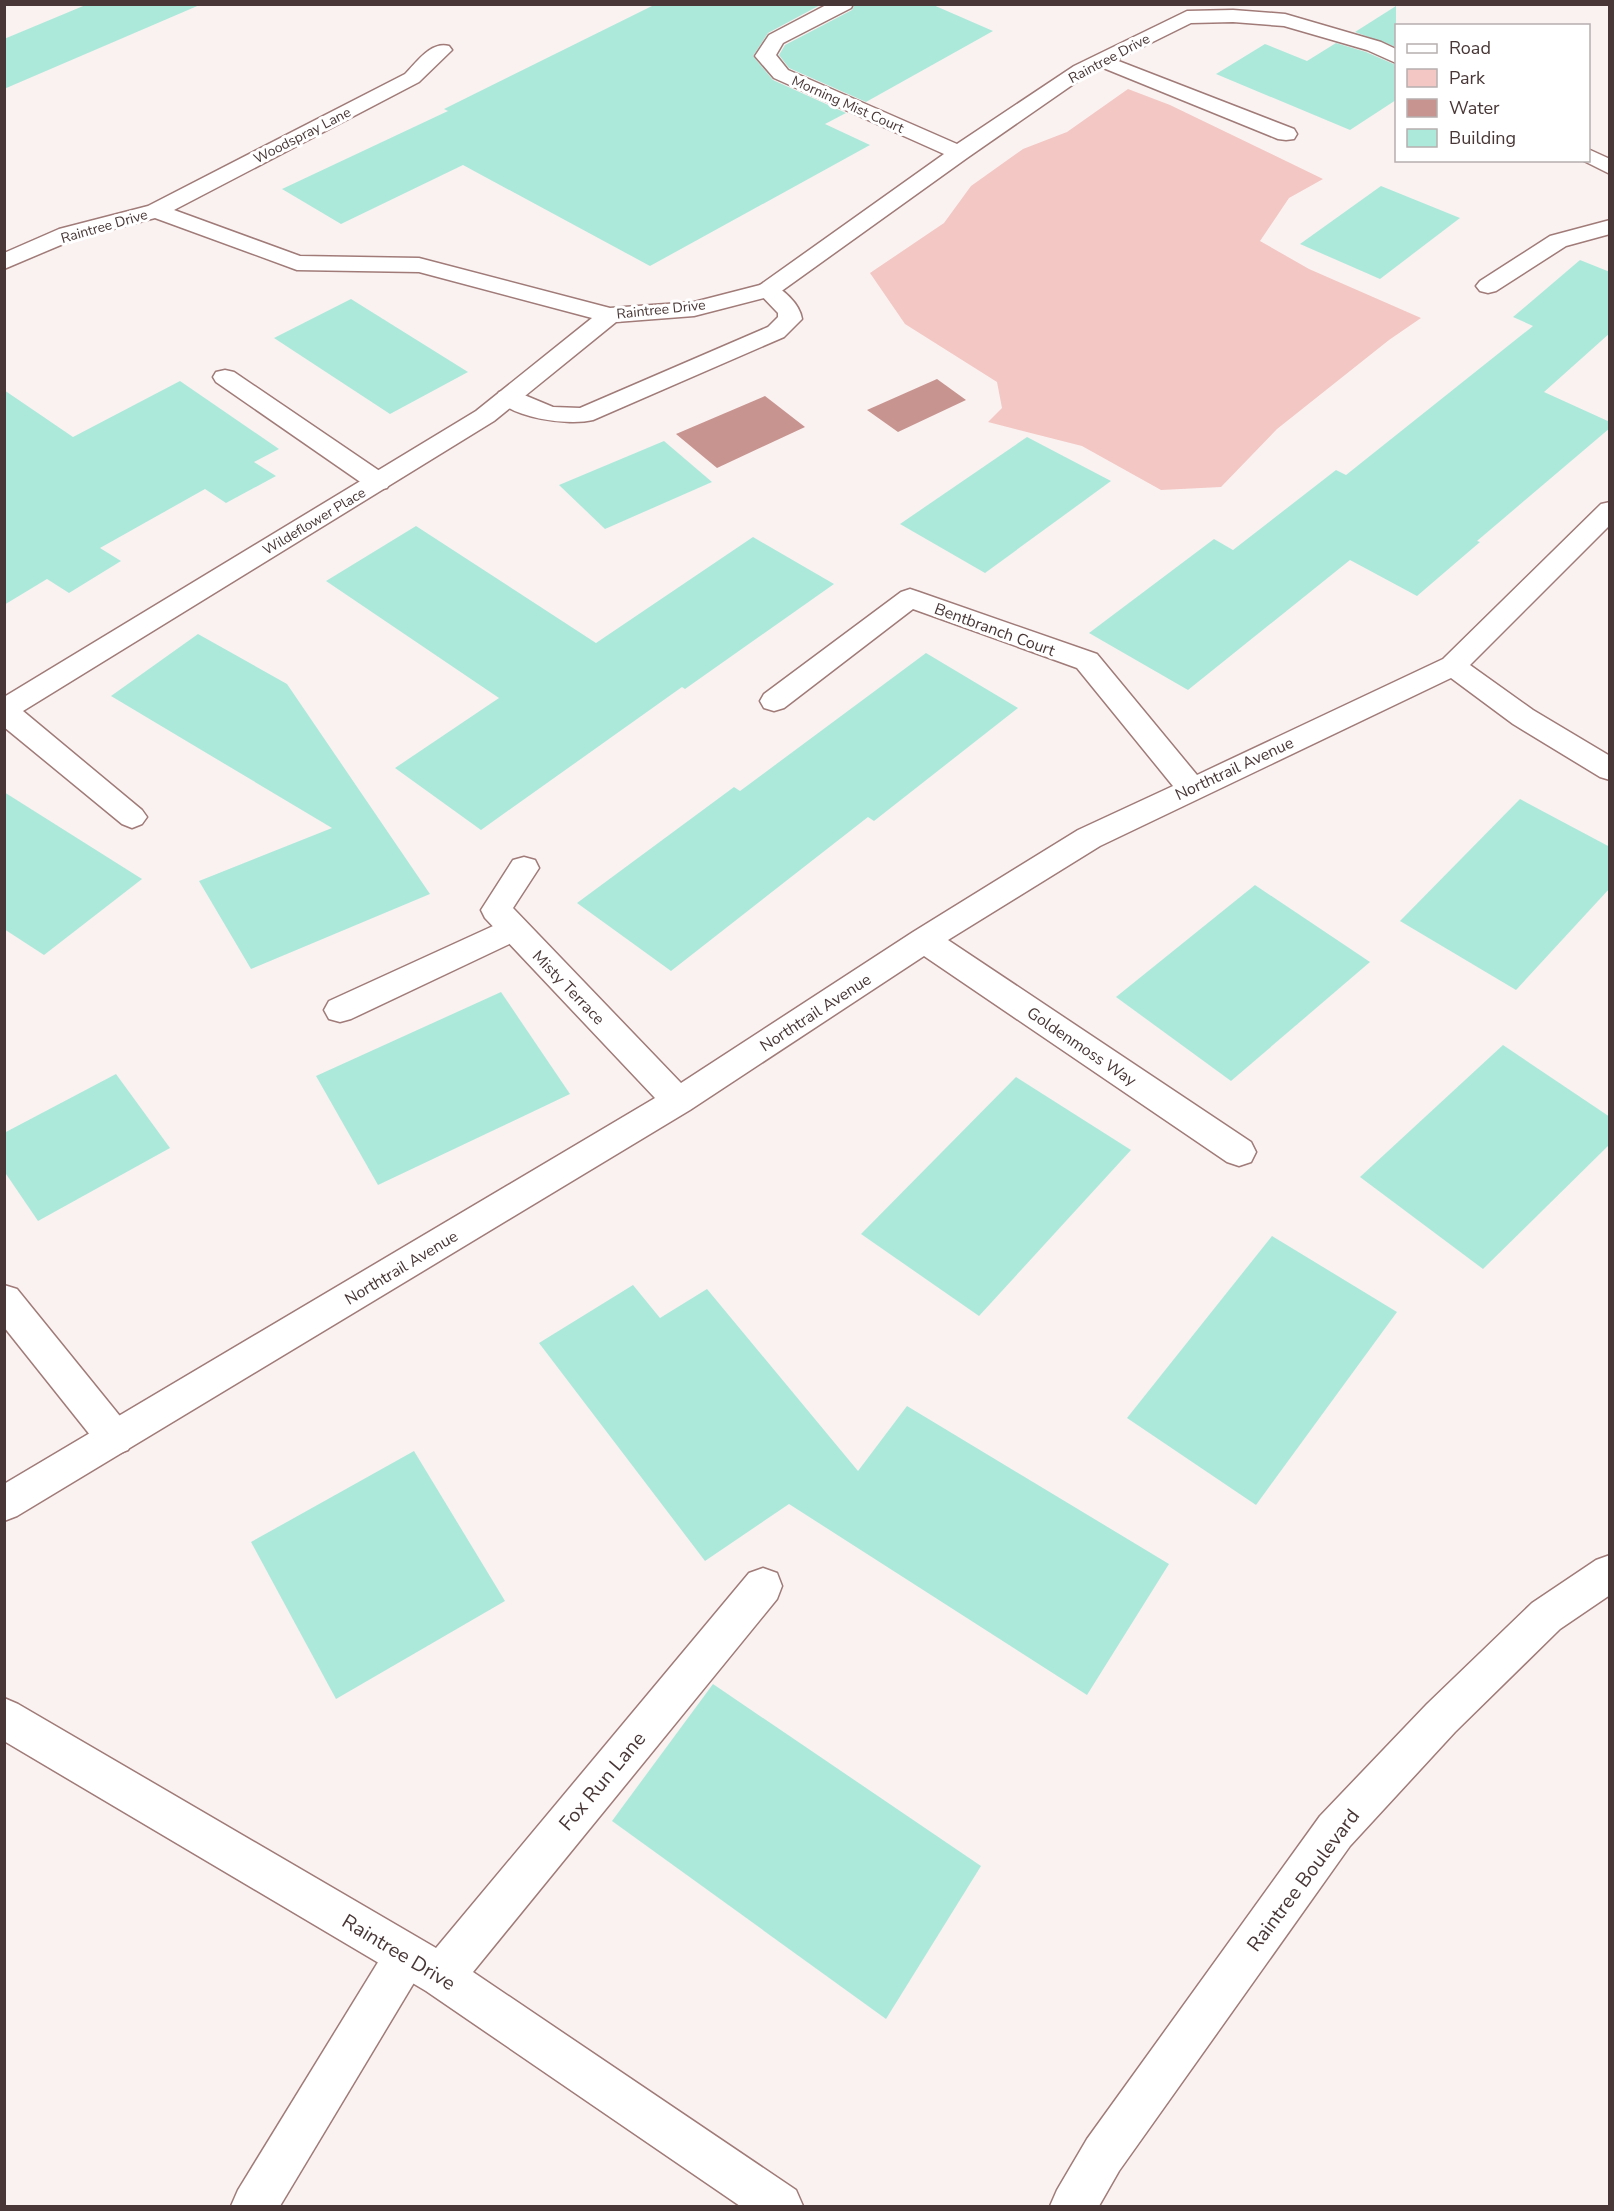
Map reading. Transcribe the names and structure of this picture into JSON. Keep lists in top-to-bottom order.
{
  "streets": {
    "street": [
      "Raintree Drive",
      "Morning Mist Court",
      "Woodspray Lane",
      "Wildeflower Place",
      "Bentbranch Court",
      "Northtrail Avenue",
      "Misty Terrace",
      "Goldenmoss Way",
      "Fox Run Lane",
      "Raintree Boulevard"
    ]
  },
  "crossings": [
    ["Raintree Drive", "Morning Mist Court"],
    ["Raintree Drive", "Woodspray Lane"],
    ["Raintree Drive", "Wildeflower Place"],
    ["Raintree Drive", "Fox Run Lane"],
    ["Bentbranch Court", "Northtrail Avenue"],
    ["Northtrail Avenue", "Misty Terrace"],
    ["Northtrail Avenue", "Goldenmoss Way"]
  ],
  "legend": [
    "Road",
    "Park",
    "Water",
    "Building"
  ]
}
